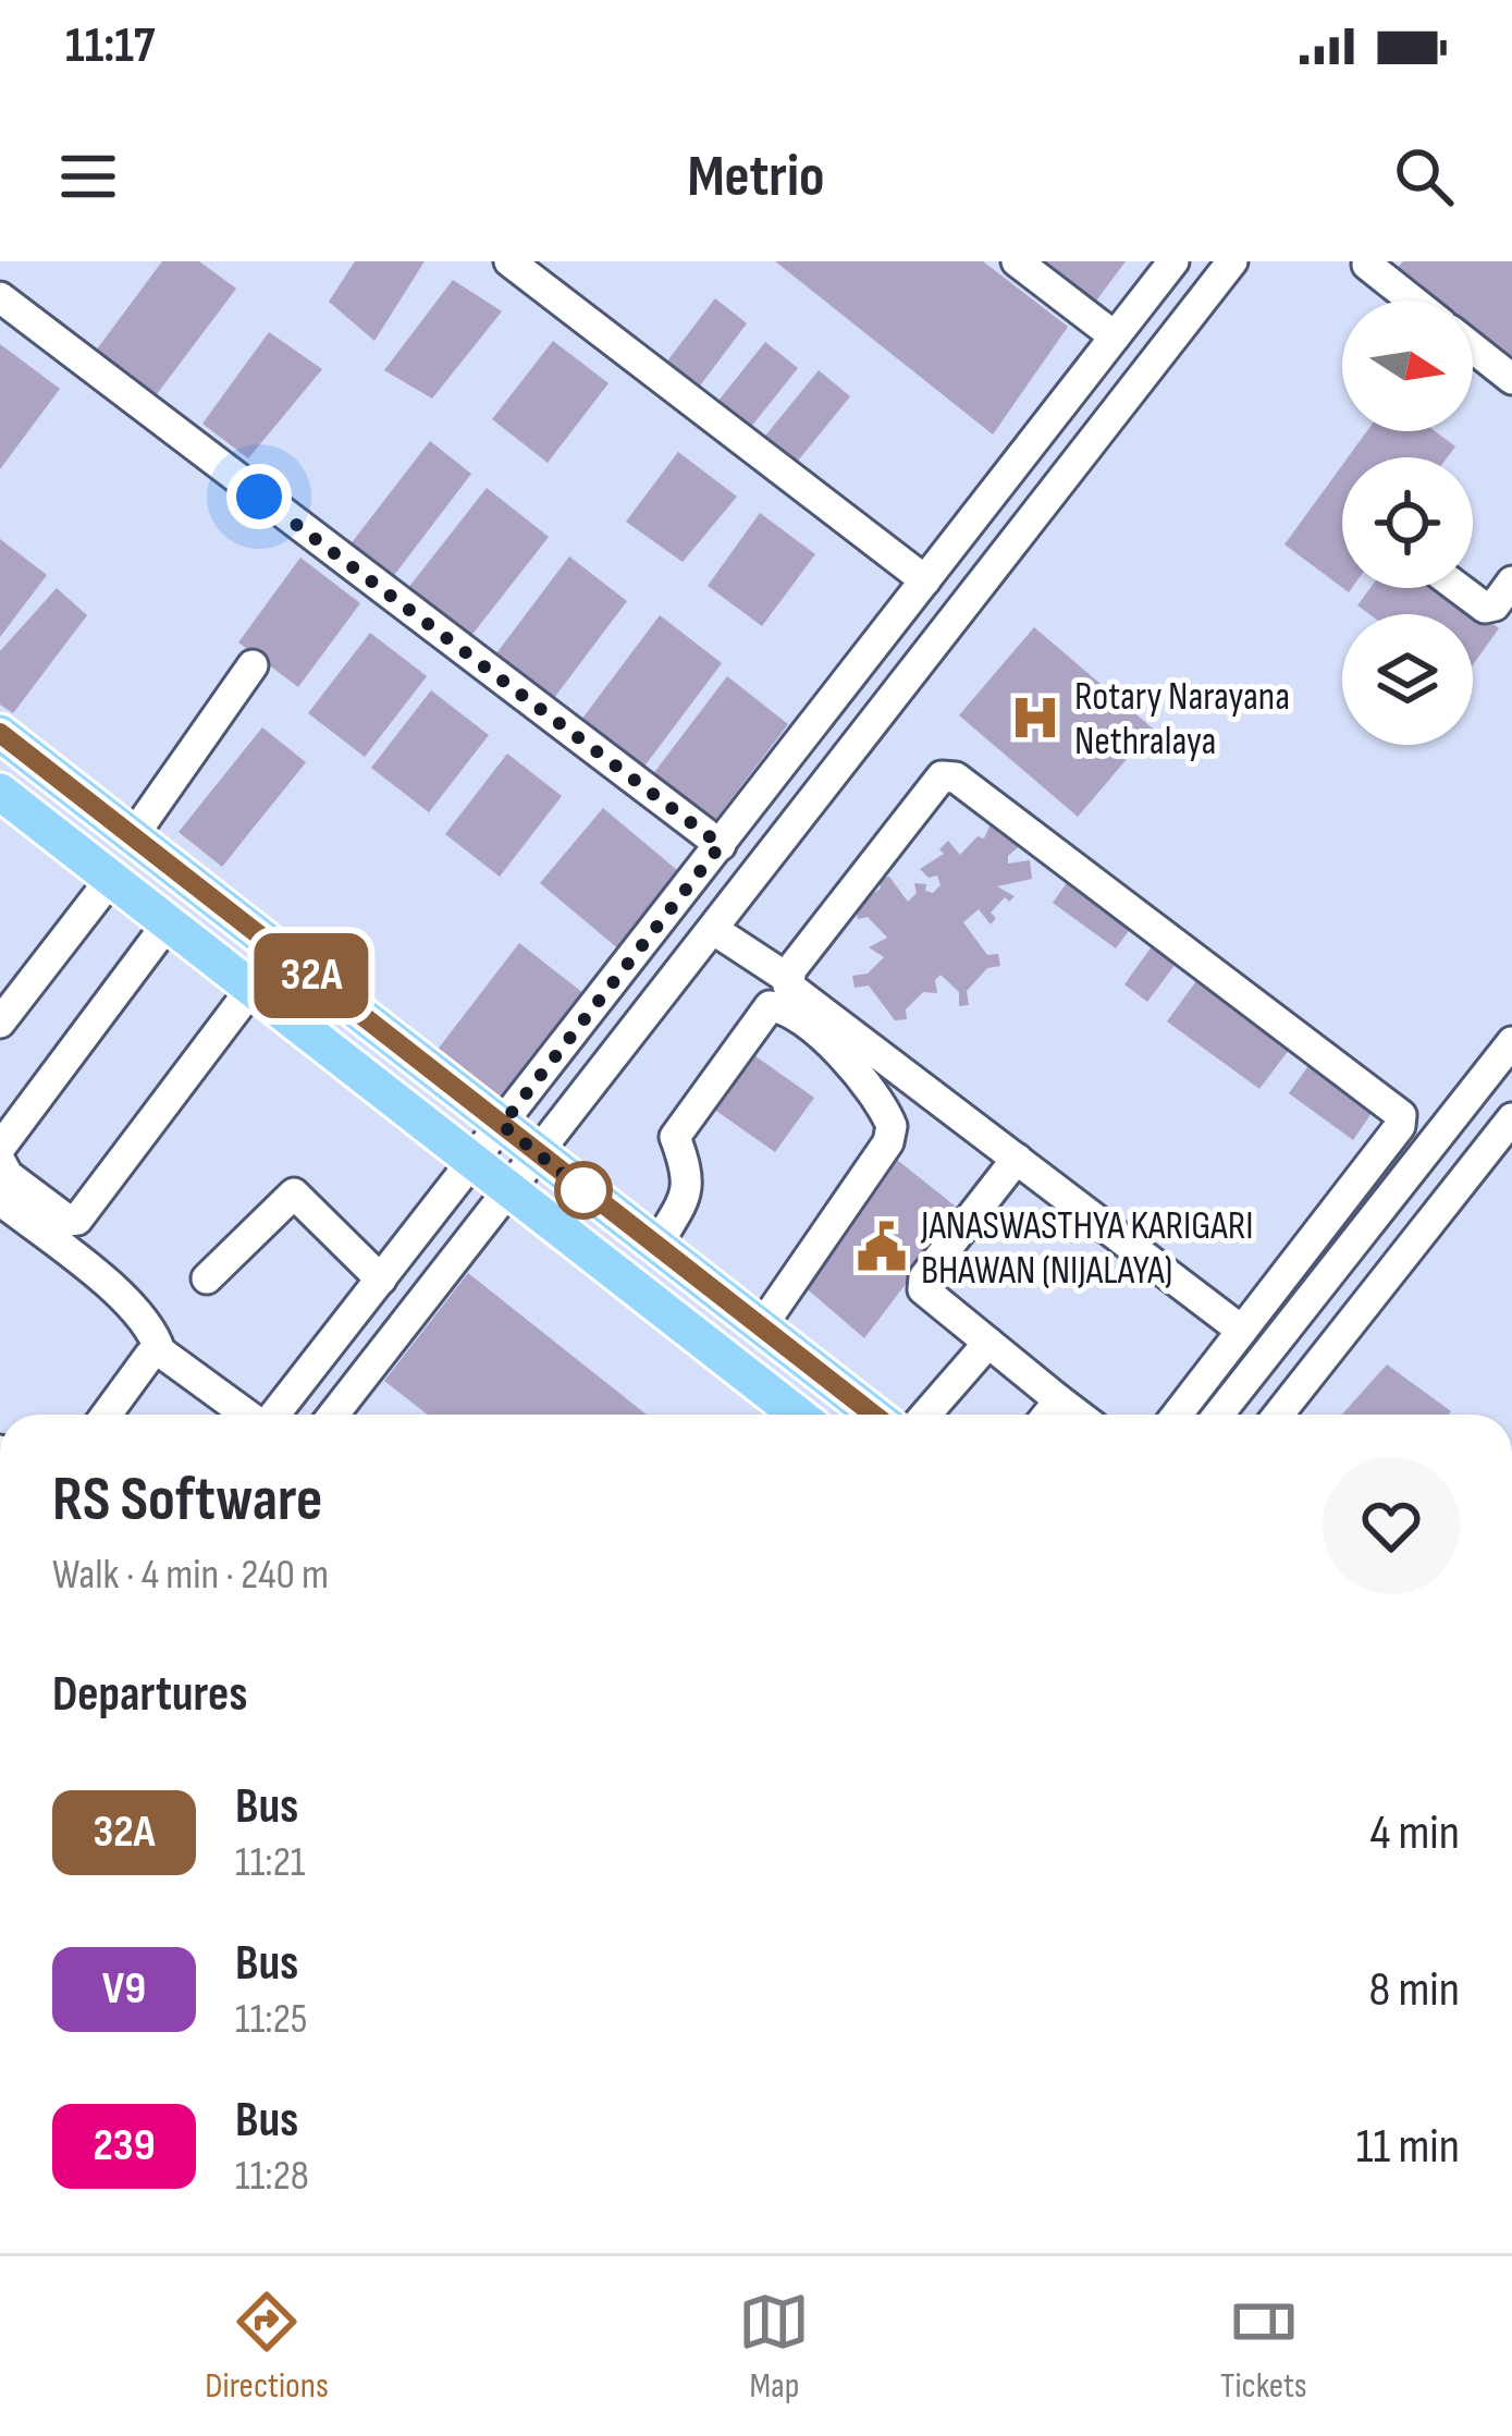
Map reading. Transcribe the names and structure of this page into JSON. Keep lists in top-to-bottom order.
{
  "places": {
    "hospital": ["Rotary Narayana Nethralaya"],
    "public building": ["JANASWASTHYA KARIGARI BHAWAN (NIJALAYA)"]
  },
  "lines": ["bus line 32A"],
  "north": "right",
  "page": {
    "status": "11:17",
    "header": "Metrio",
    "on_map": "32A",
    "heading": [
      ["RS Software", "Walk · 4 min · 240 m"],
      "Departures"
    ],
    "list": [
      {
        "mark": "32A",
        "name": "Bus",
        "note": "11:21",
        "value": "4 min"
      },
      {
        "mark": "V9",
        "name": "Bus",
        "note": "11:25",
        "value": "8 min"
      },
      {
        "mark": "239",
        "name": "Bus",
        "note": "11:28",
        "value": "11 min"
      }
    ],
    "tabs": ["Directions", "Map", "Tickets"]
  }
}
